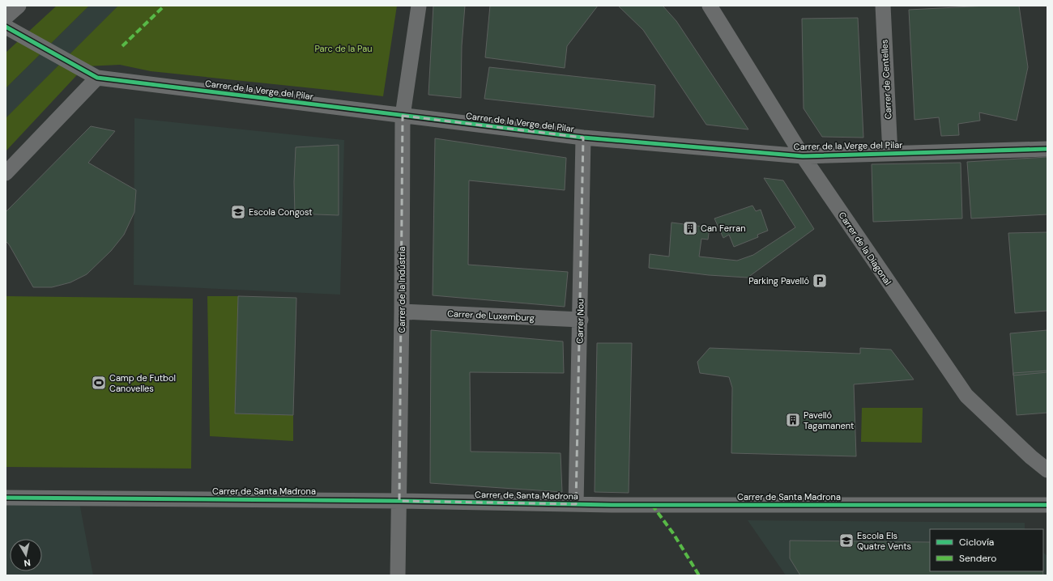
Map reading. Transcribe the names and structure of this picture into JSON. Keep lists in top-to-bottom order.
{
  "streets": {
    "street": [
      "Carrer de Centelles",
      "Carrer de la Verge del Pilar",
      "Carrer de la Diagonal",
      "Carrer de la Indústria",
      "Carrer de Luxemburg",
      "Carrer Nou",
      "Carrer de Santa Madrona"
    ]
  },
  "crossings": [
    ["Carrer de Centelles", "Carrer de la Verge del Pilar"],
    ["Carrer de la Verge del Pilar", "Carrer de la Diagonal"],
    ["Carrer de la Verge del Pilar", "Carrer de la Indústria"],
    ["Carrer de la Verge del Pilar", "Carrer Nou"],
    ["Carrer de la Indústria", "Carrer de Luxemburg"],
    ["Carrer de la Indústria", "Carrer de Santa Madrona"],
    ["Carrer de Luxemburg", "Carrer Nou"],
    ["Carrer Nou", "Carrer de Santa Madrona"]
  ],
  "parks": ["Parc de la Pau"],
  "places": {
    "school or university": ["Escola Congost", "Escola Els Quatre Vents"],
    "building": ["Can Ferran", "Pavelló Tagamanent"],
    "parking": ["Parking Pavelló"],
    "sports": ["Camp de Futbol Canovelles"]
  },
  "legend": ["Ciclovía", "Sendero"],
  "north": "bottom"
}
